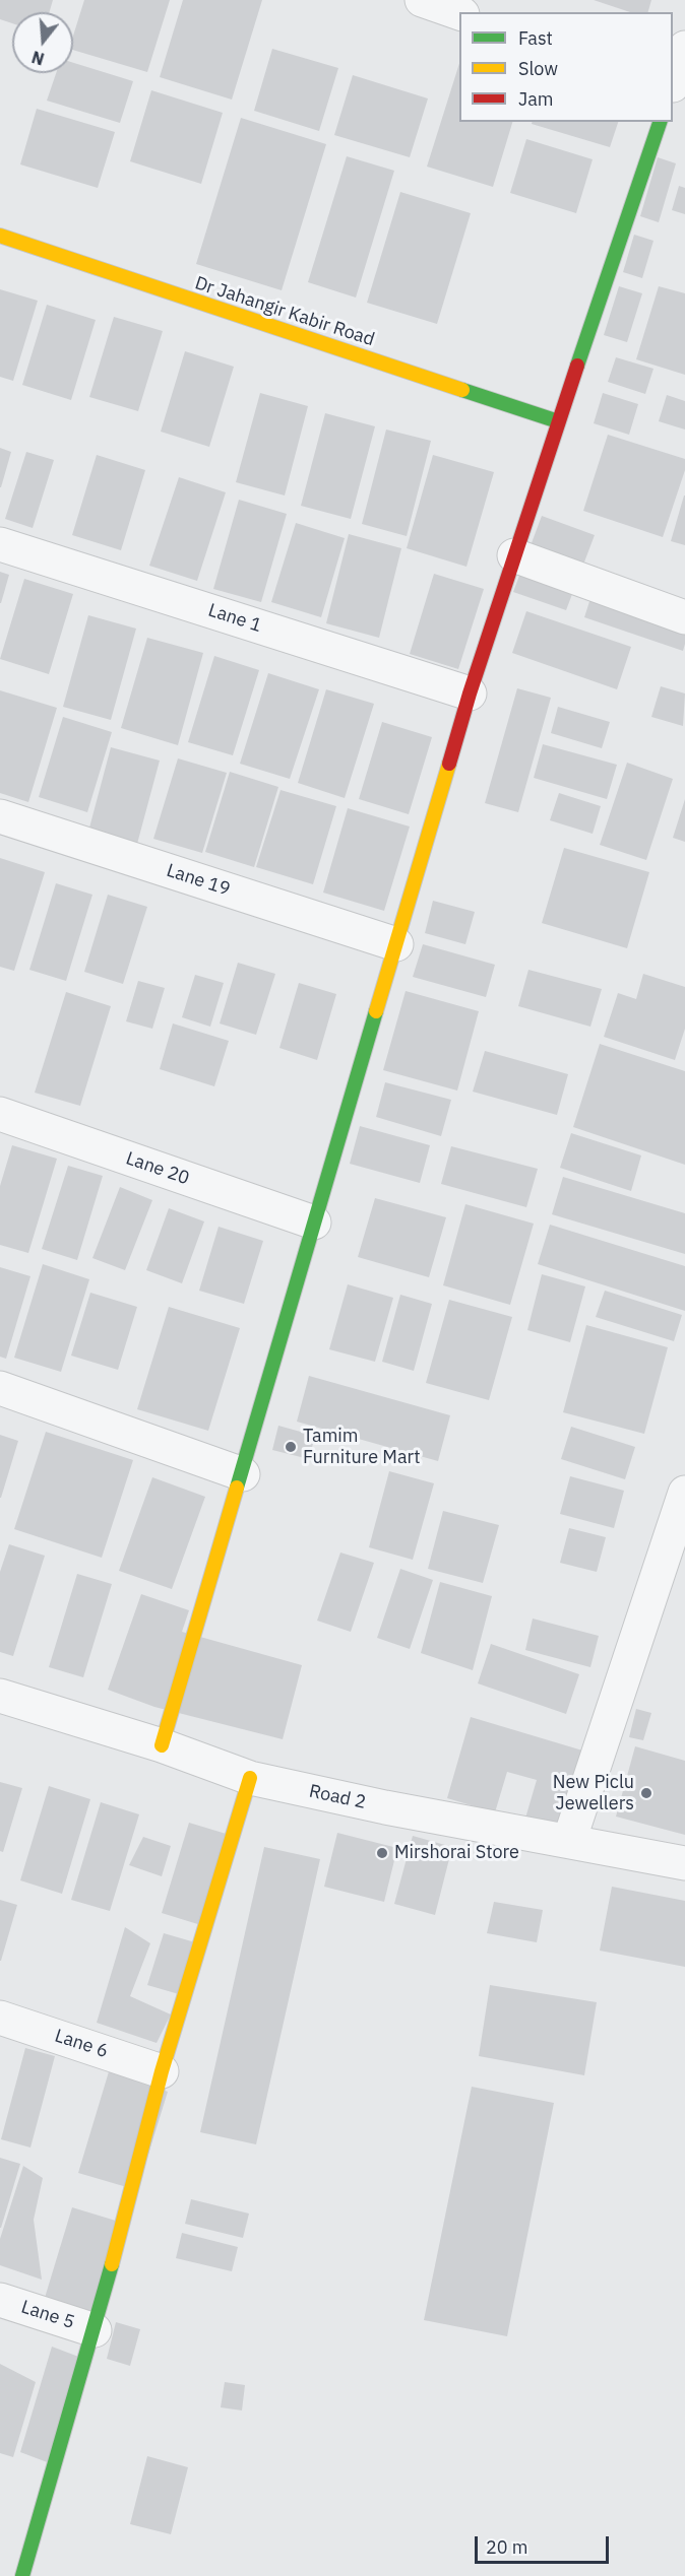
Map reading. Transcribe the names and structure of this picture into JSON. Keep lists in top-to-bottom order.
{
  "streets": {
    "street": [
      "Dr Jahangir Kabir Road",
      "Lane 1",
      "Lane 19",
      "Lane 20",
      "Road 2",
      "Lane 6",
      "Lane 5"
    ]
  },
  "places": ["Tamim Furniture Mart", "New Piclu Jewellers", "Mirshorai Store"],
  "legend": ["Fast", "Slow", "Jam"],
  "scale_bar": "20 m",
  "north": "bottom"
}
